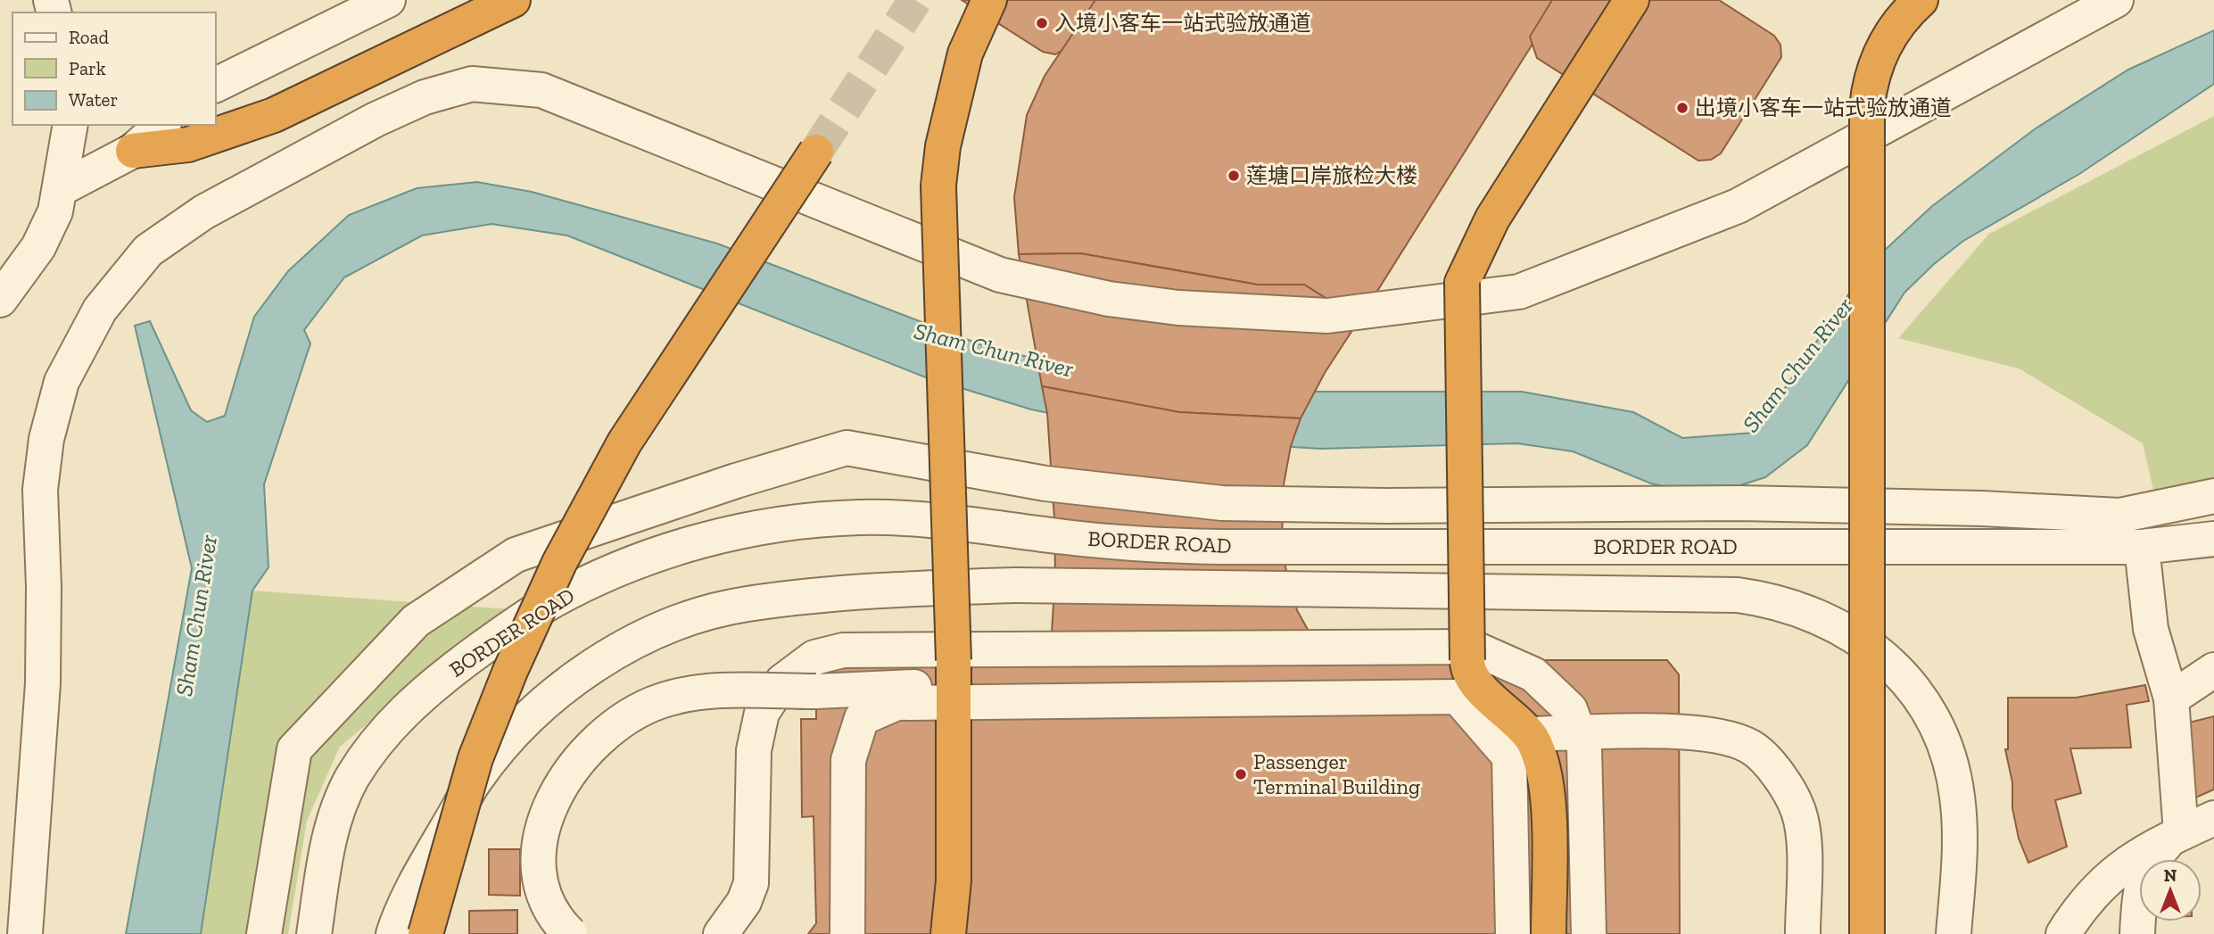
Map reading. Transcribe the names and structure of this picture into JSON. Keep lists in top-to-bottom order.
{
  "streets": {
    "street": ["BORDER ROAD"]
  },
  "water": ["Sham Chun River"],
  "places": [
    "入境小客车一站式验放通道",
    "出境小客车一站式验放通道",
    "莲塘口岸旅检大楼",
    "Passenger Terminal Building"
  ],
  "legend": ["Road", "Park", "Water"],
  "north": "top"
}
